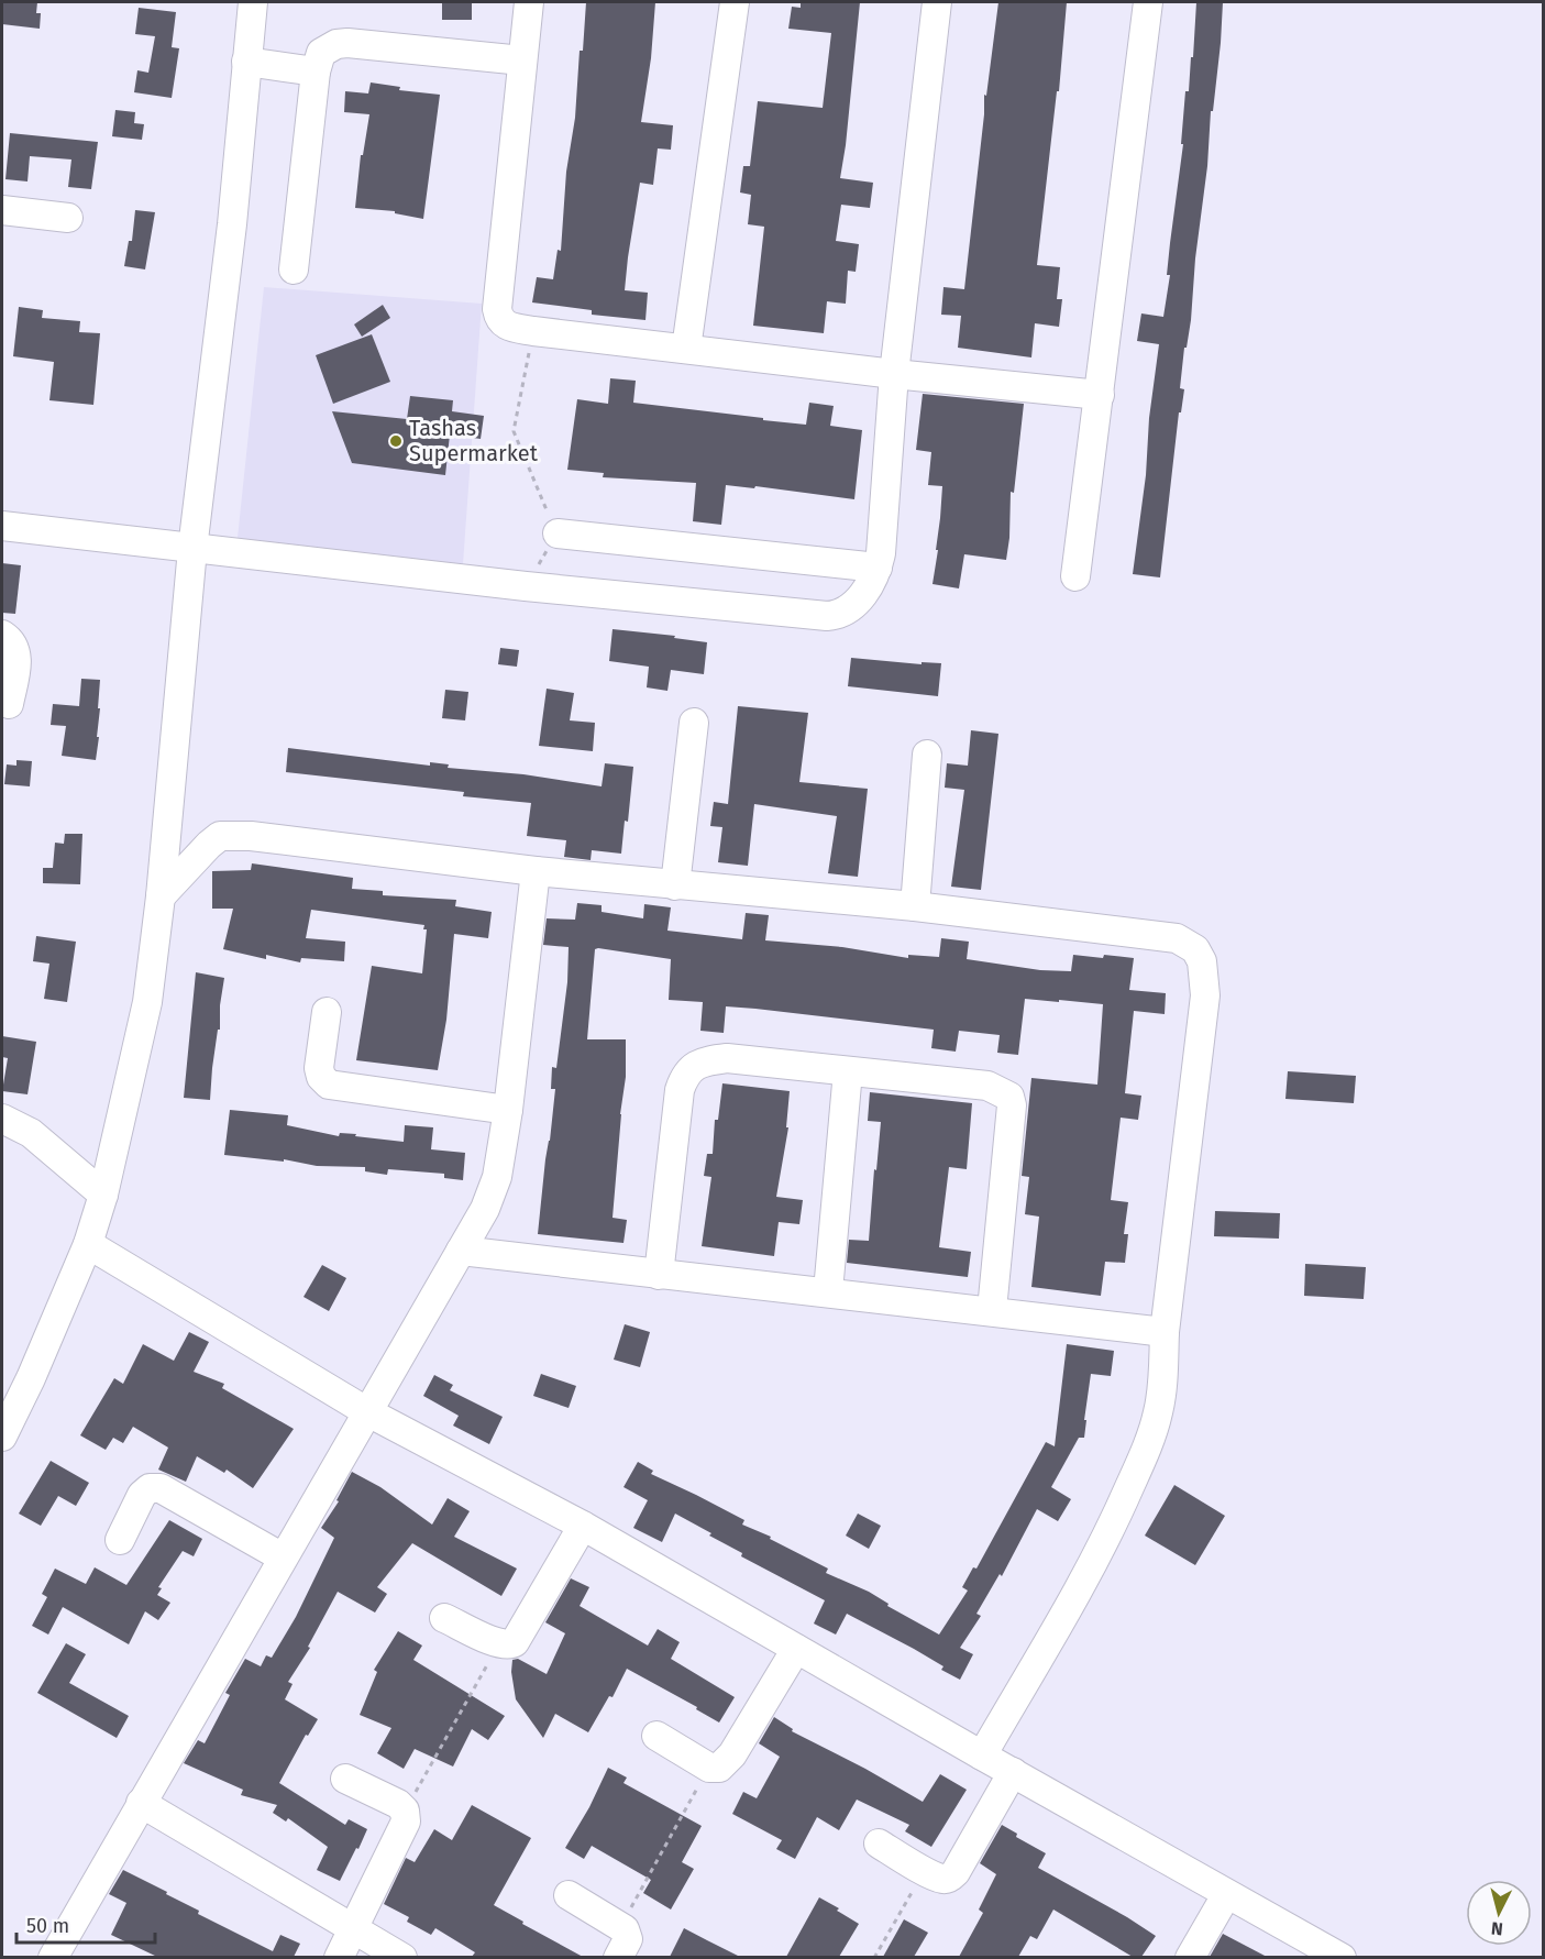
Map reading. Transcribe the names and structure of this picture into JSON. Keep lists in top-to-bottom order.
{
  "places": ["Tashas Supermarket"],
  "scale_bar": "50 m",
  "north": "bottom"
}
